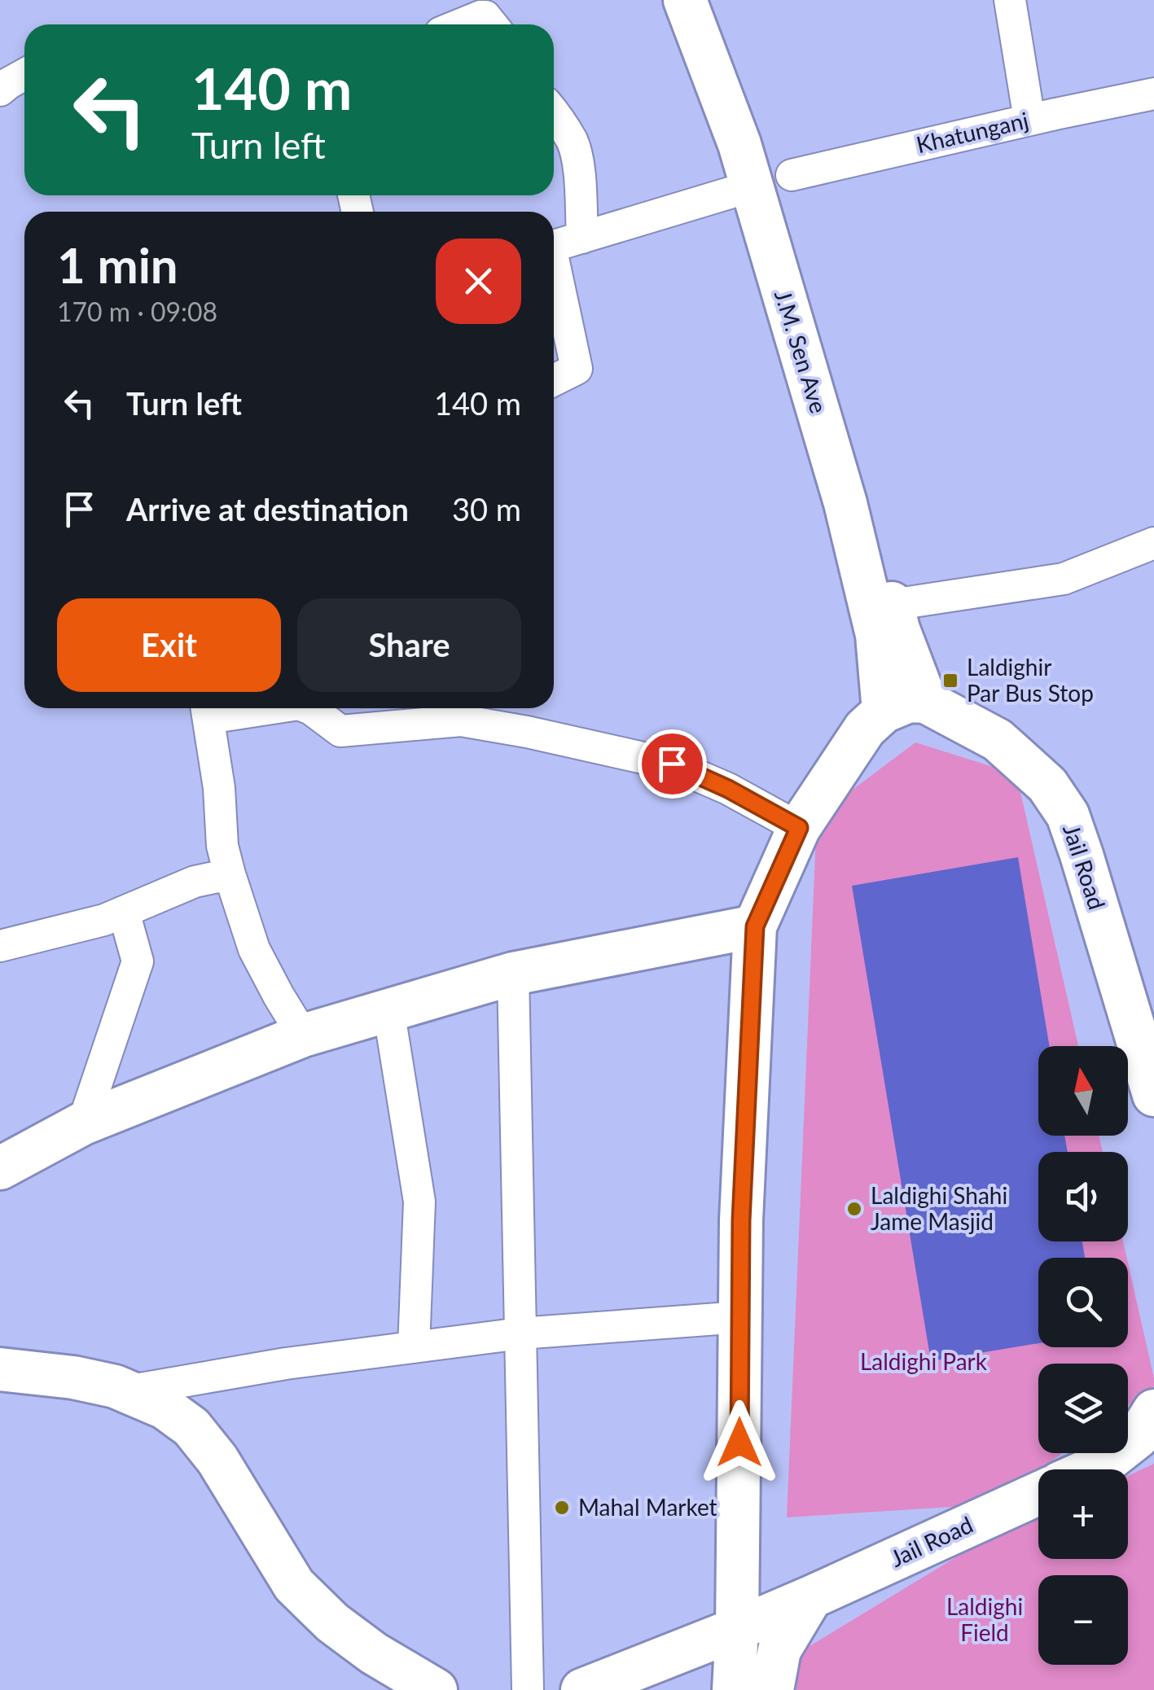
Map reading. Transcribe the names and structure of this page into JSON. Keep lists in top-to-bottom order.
{
  "streets": {
    "main road": ["J.M. Sen Ave", "Jail Road"],
    "street": ["Khatunganj"]
  },
  "crossings": [
    ["J.M. Sen Ave", "Jail Road"]
  ],
  "parks": ["Laldighi Park", "Laldighi Field"],
  "places": {
    "transit": ["Laldighir Par Bus Stop"],
    "other": ["Laldighi Shahi Jame Masjid", "Mahal Market"]
  },
  "north": "top",
  "page": {
    "turn": ["140 m", "Turn left"],
    "heading": ["1 min", "170 m · 09:08"],
    "list": [
      {
        "name": "Turn left",
        "value": "140 m"
      },
      {
        "name": "Arrive at destination",
        "value": "30 m"
      }
    ],
    "buttons": ["Exit", "Share"],
    "map_buttons": ["+", "−"]
  }
}
